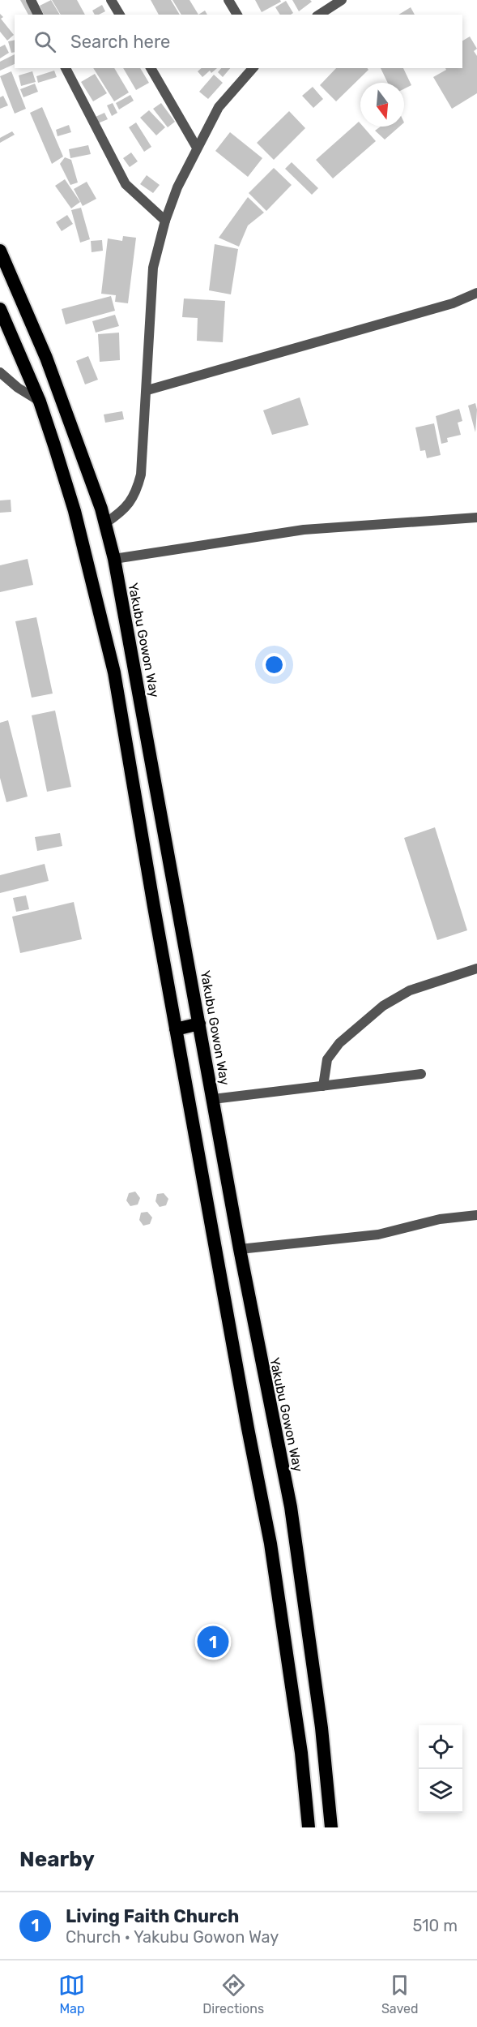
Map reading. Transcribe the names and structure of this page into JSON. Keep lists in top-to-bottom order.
{
  "streets": {
    "highway": ["Yakubu Gowon Way"]
  },
  "north": "bottom",
  "page": {
    "search": "Search here",
    "pins": "1",
    "heading": "Nearby",
    "list": [
      {
        "mark": "1",
        "name": "Living Faith Church",
        "note": "Church · Yakubu Gowon Way",
        "value": "510 m"
      }
    ],
    "nav": ["Map", "Directions", "Saved"]
  }
}
